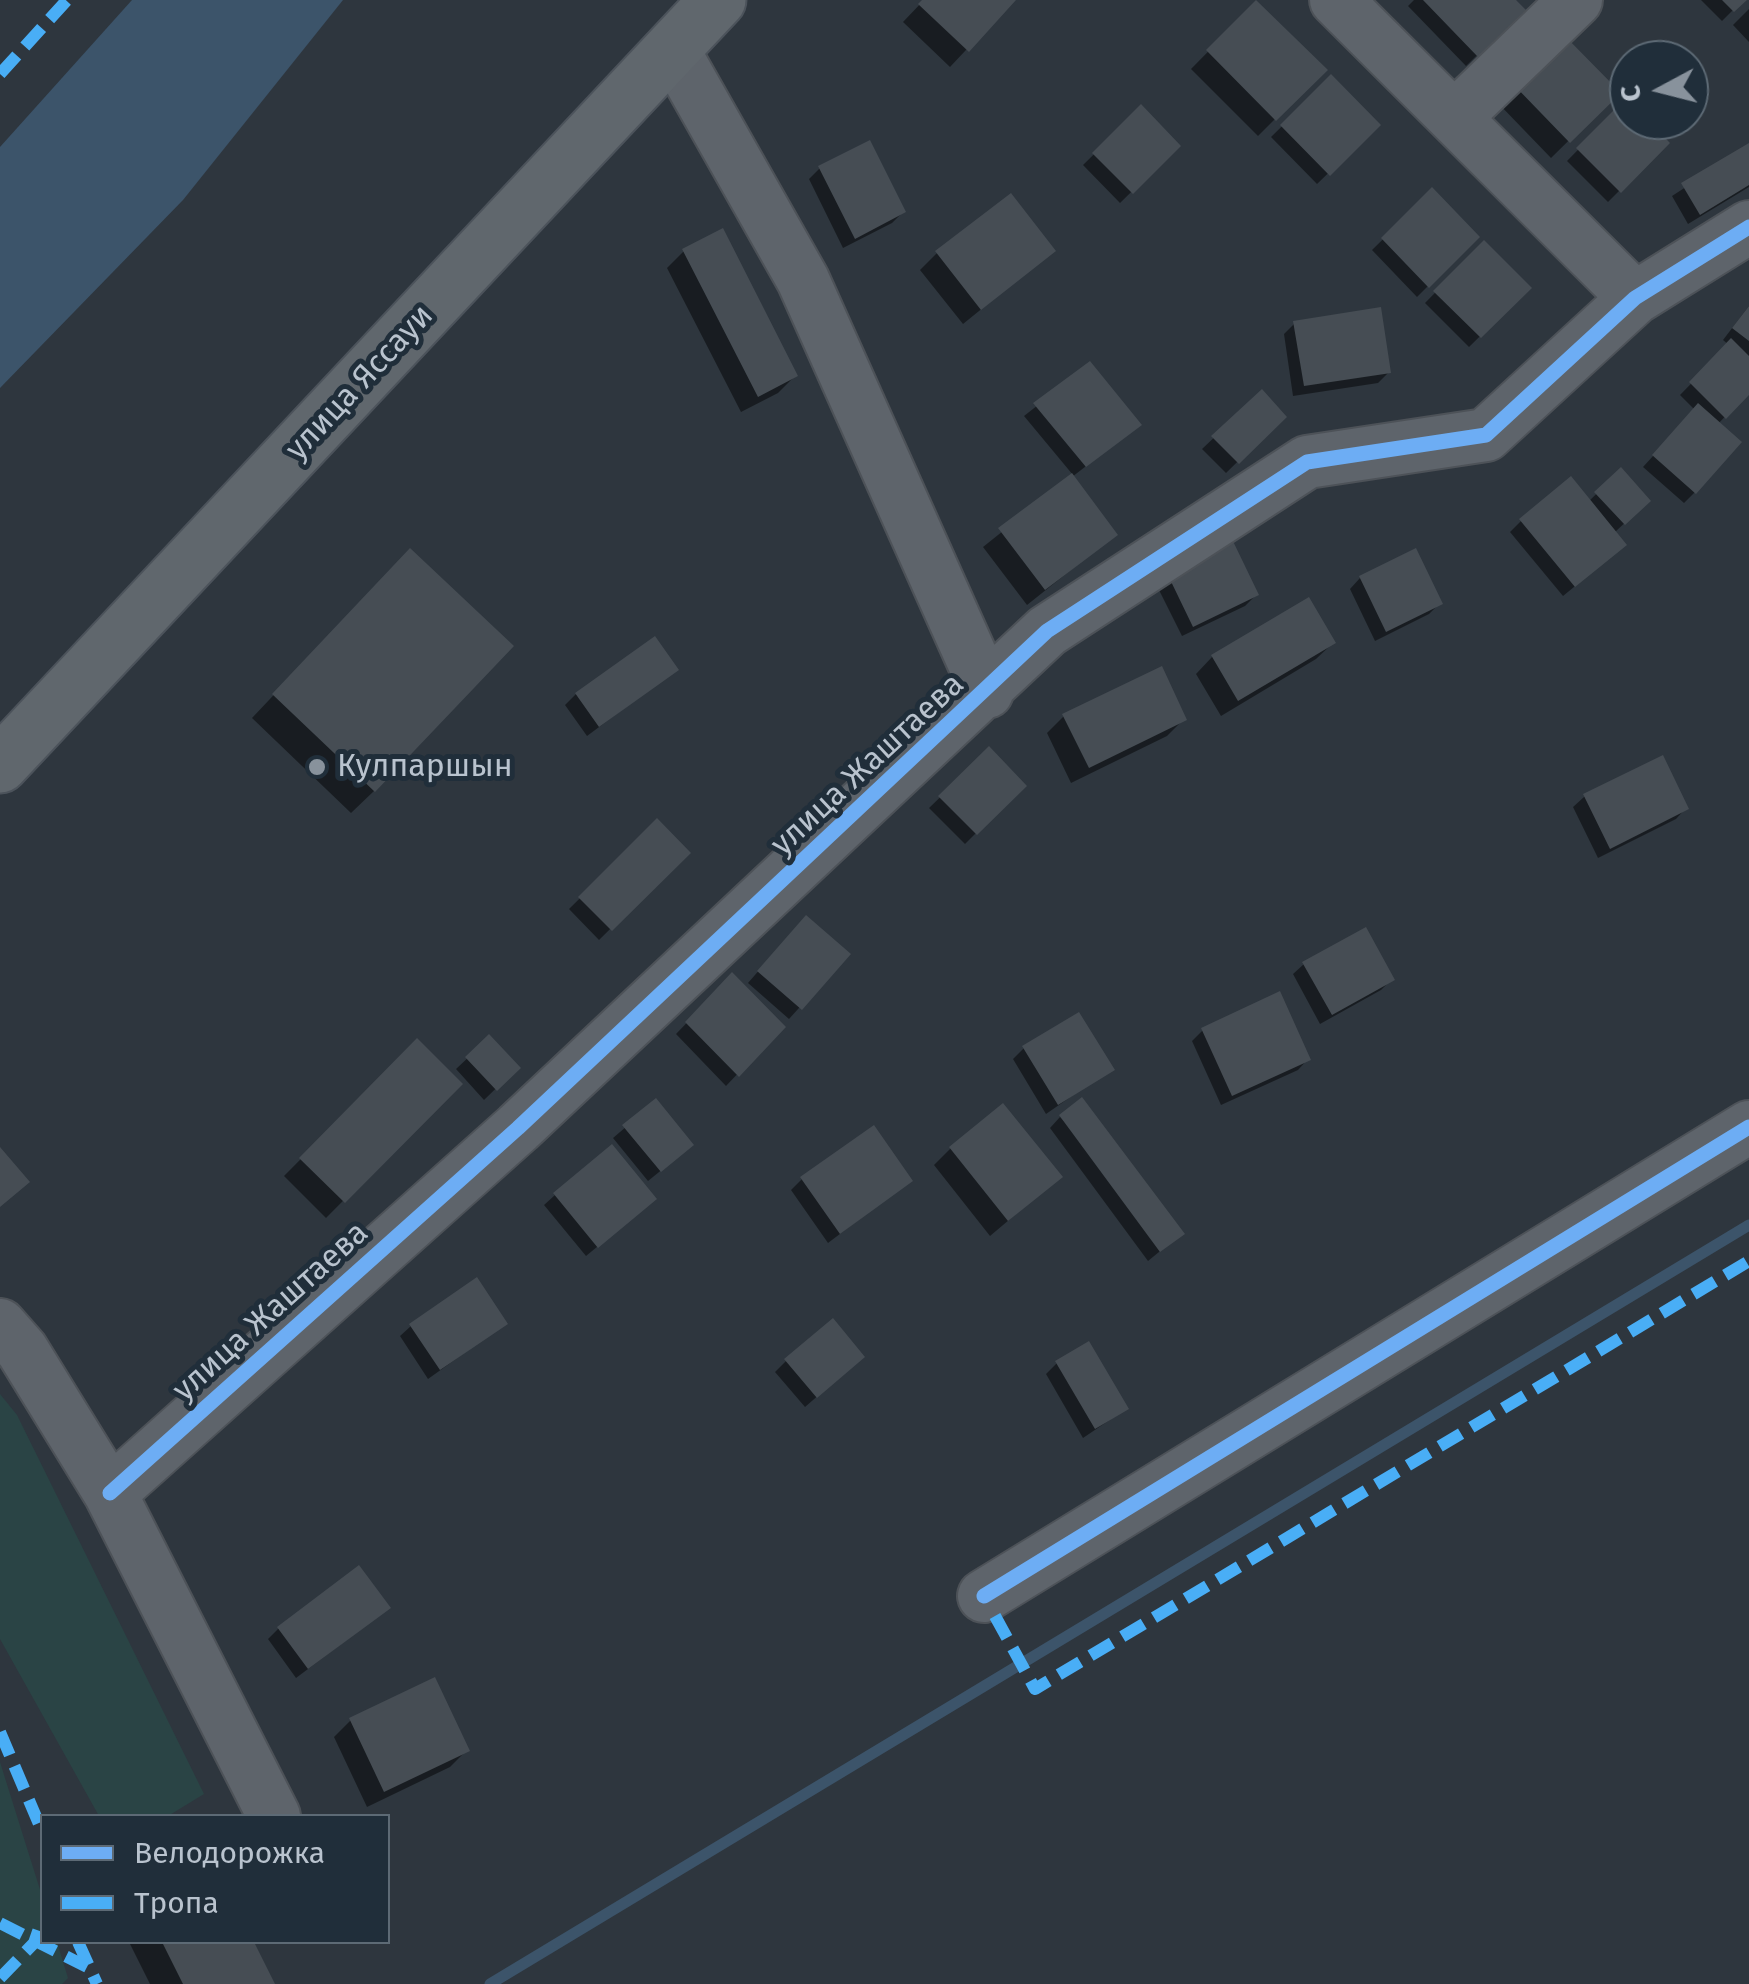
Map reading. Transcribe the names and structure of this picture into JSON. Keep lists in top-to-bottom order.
{
  "streets": {
    "main road": ["улица Яссауи"],
    "street": ["улица Жаштаева"]
  },
  "places": ["Кулпаршын"],
  "legend": ["Велодорожка", "Тропа"],
  "north": "left"
}
